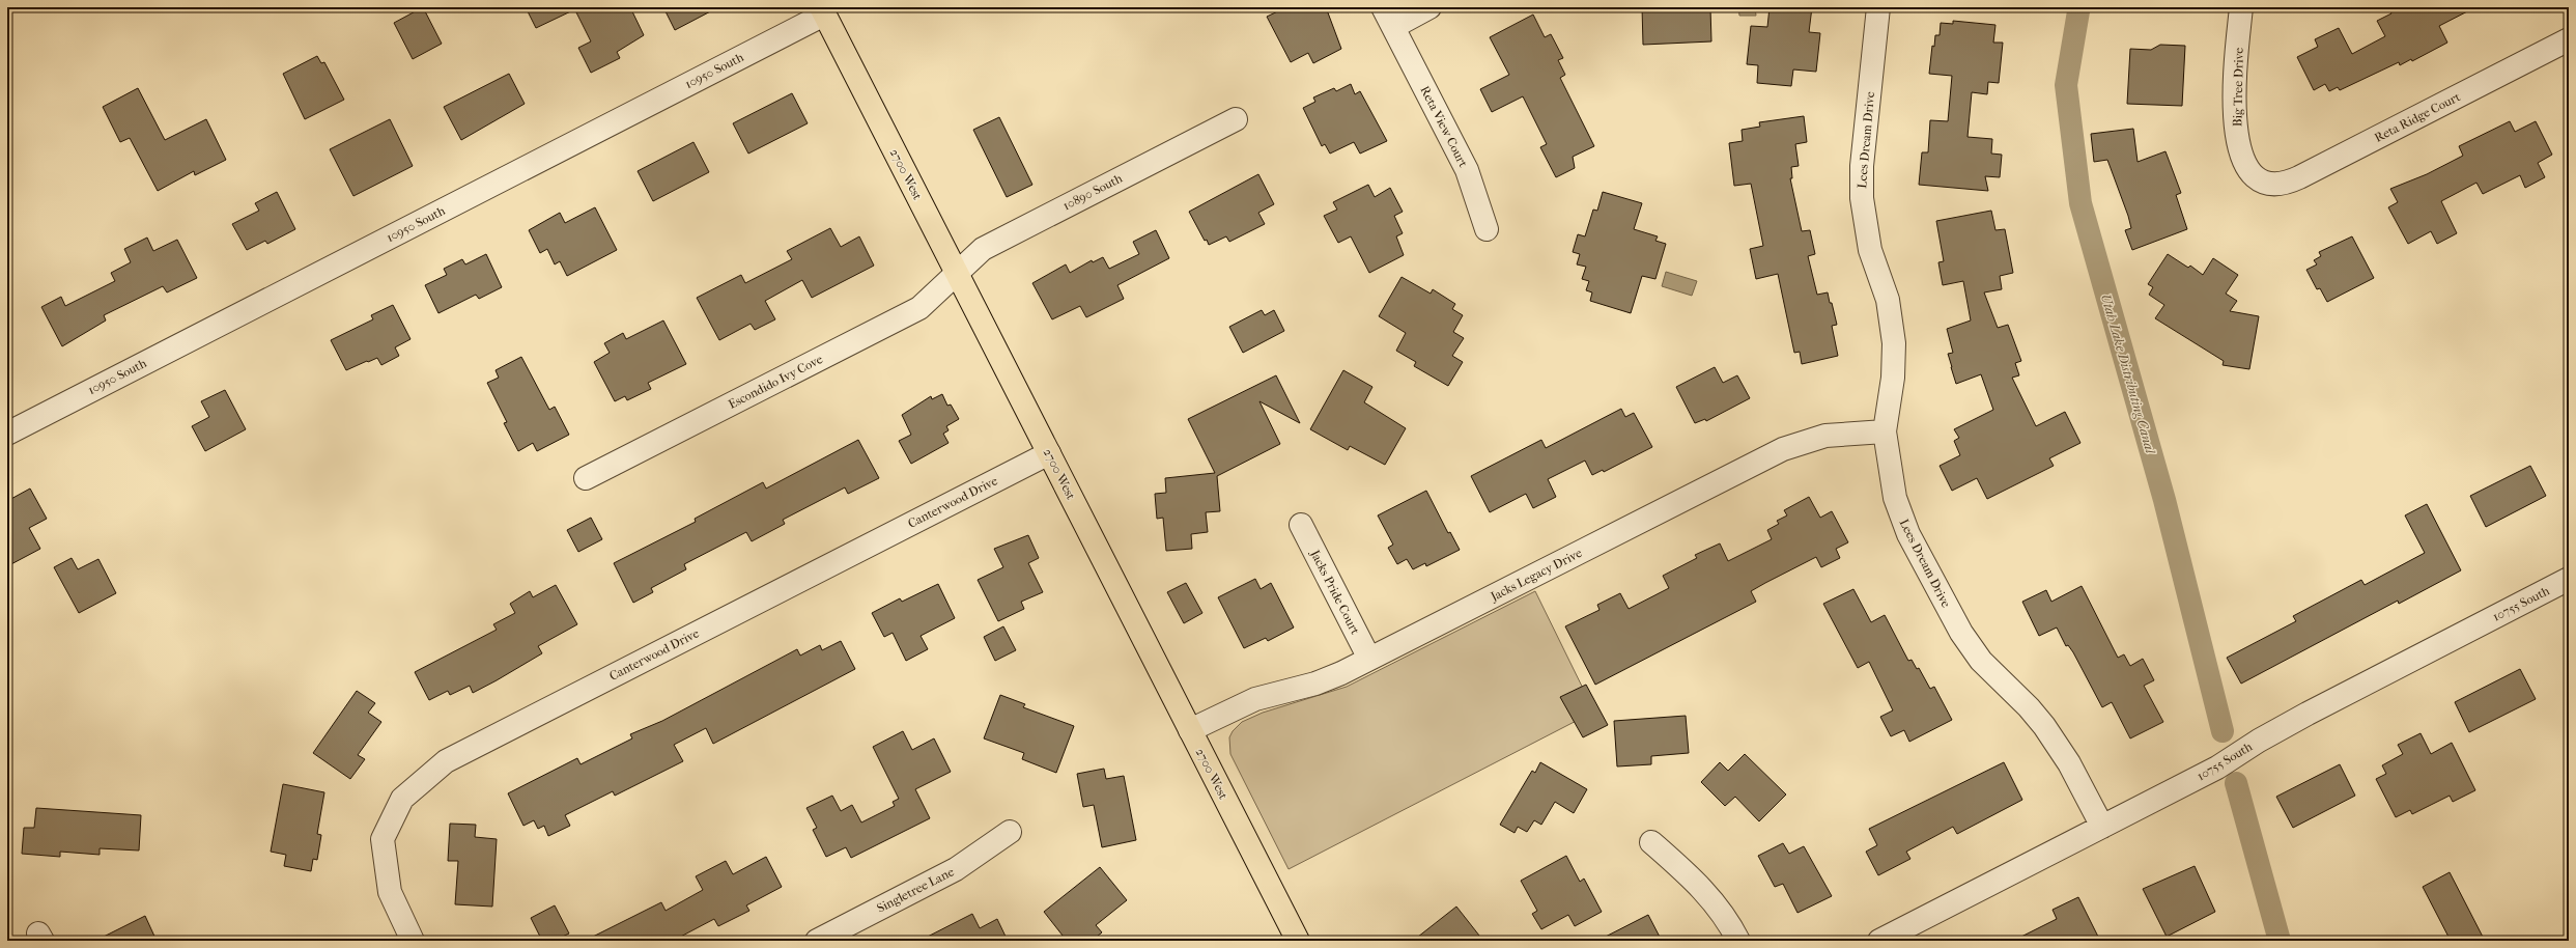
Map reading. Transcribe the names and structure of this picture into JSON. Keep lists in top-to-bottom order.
{
  "streets": {
    "main road": ["2700 West"],
    "street": [
      "10950 South",
      "Big Tree Drive",
      "Reta Ridge Court",
      "Reta View Court",
      "Lees Dream Drive",
      "10890 South",
      "Escondido Ivy Cove",
      "Canterwood Drive",
      "Jacks Legacy Drive",
      "Jacks Pride Court",
      "10755 South",
      "Singletree Lane"
    ]
  },
  "crossings": [
    ["10950 South", "2700 West"],
    ["Big Tree Drive", "Reta Ridge Court"],
    ["Lees Dream Drive", "Jacks Legacy Drive"],
    ["Lees Dream Drive", "10755 South"],
    ["2700 West", "10890 South"],
    ["2700 West", "Escondido Ivy Cove"],
    ["2700 West", "Canterwood Drive"],
    ["2700 West", "Jacks Legacy Drive"],
    ["10890 South", "Escondido Ivy Cove"],
    ["Jacks Legacy Drive", "Jacks Pride Court"]
  ],
  "water": ["Utah Lake Distributing Canal"]
}
